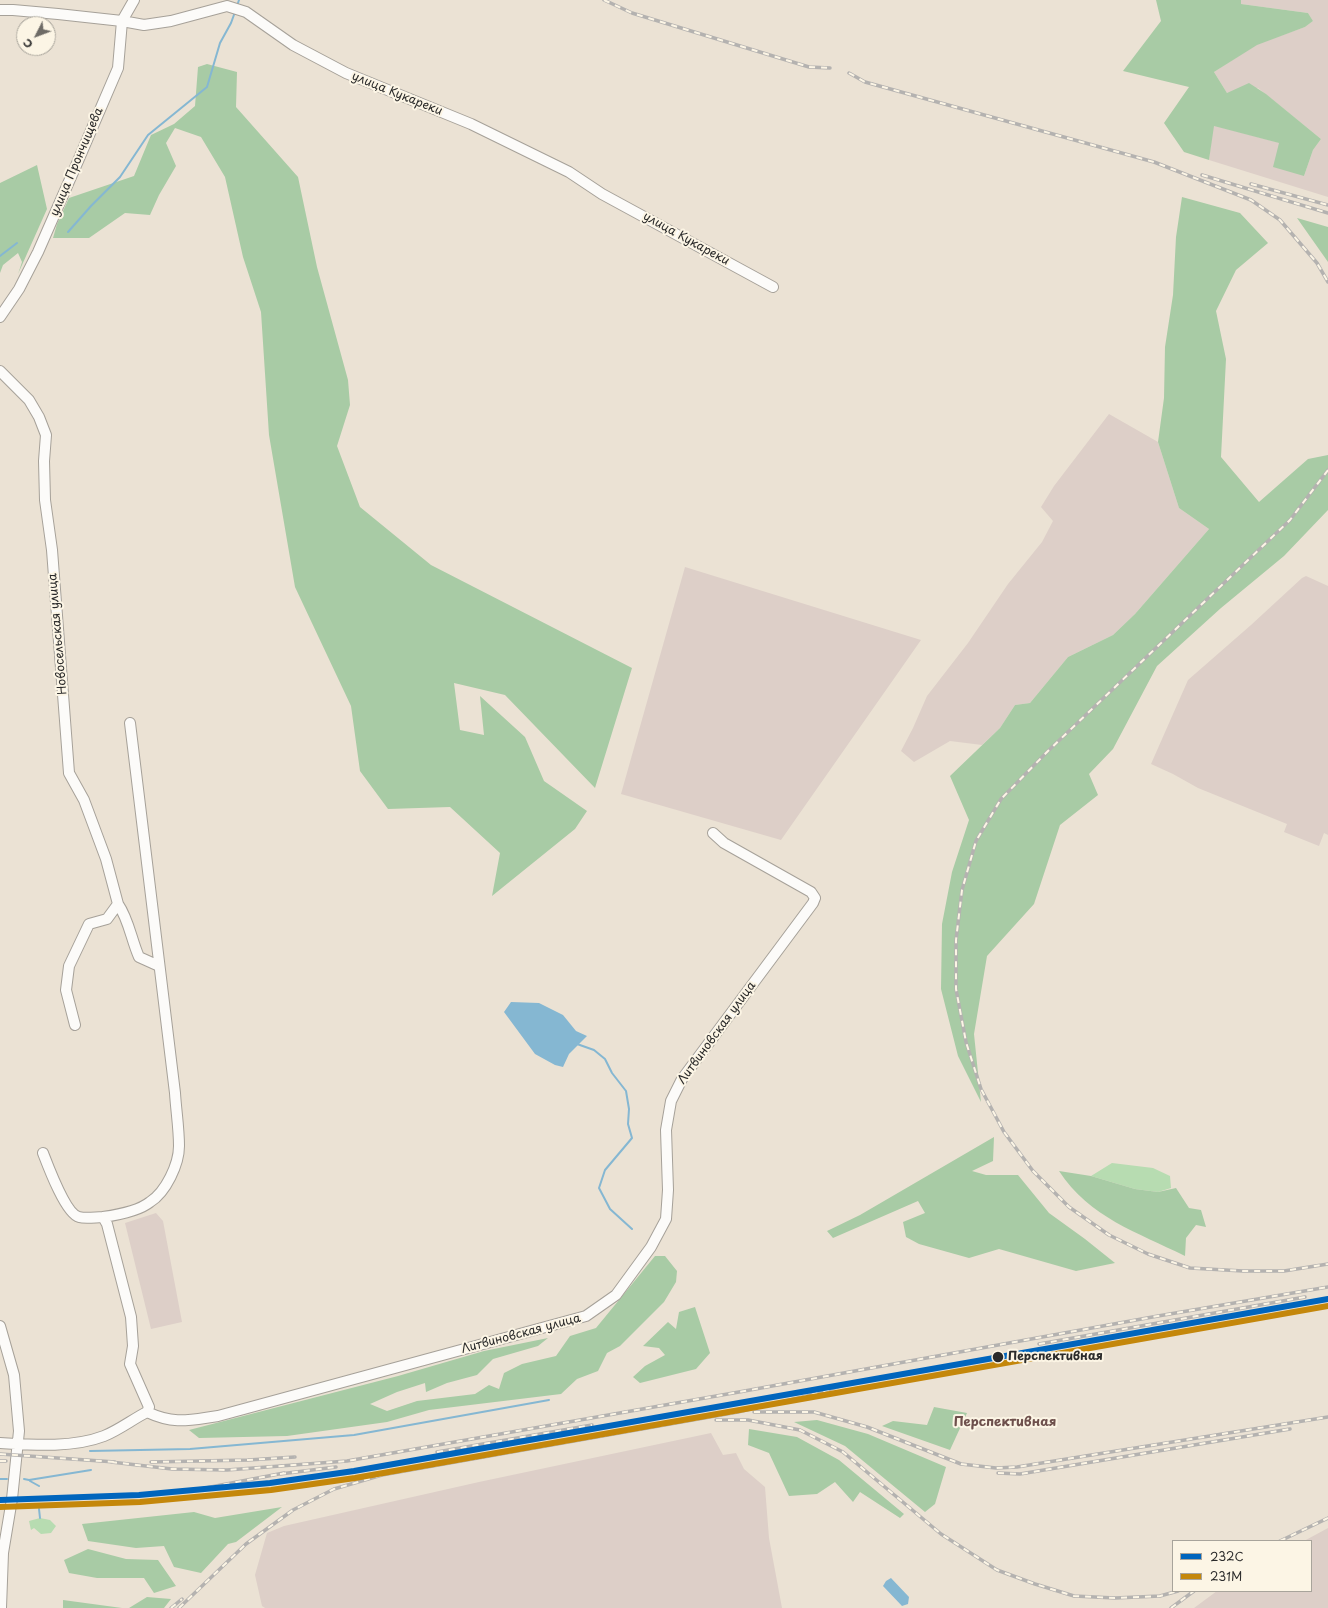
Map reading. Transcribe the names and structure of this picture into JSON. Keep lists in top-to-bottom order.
{
  "streets": {
    "street": [
      "улица Кукареки",
      "улица Прончищева",
      "Новосельская улица",
      "Литвиновская улица"
    ]
  },
  "crossings": [
    ["улица Кукареки", "улица Прончищева"]
  ],
  "districts": ["Перспективная"],
  "places": ["Перспективная"],
  "lines": ["transit line 232C", "transit line 231М"],
  "legend": ["232C", "231М"],
  "north": "bottom left"
}
